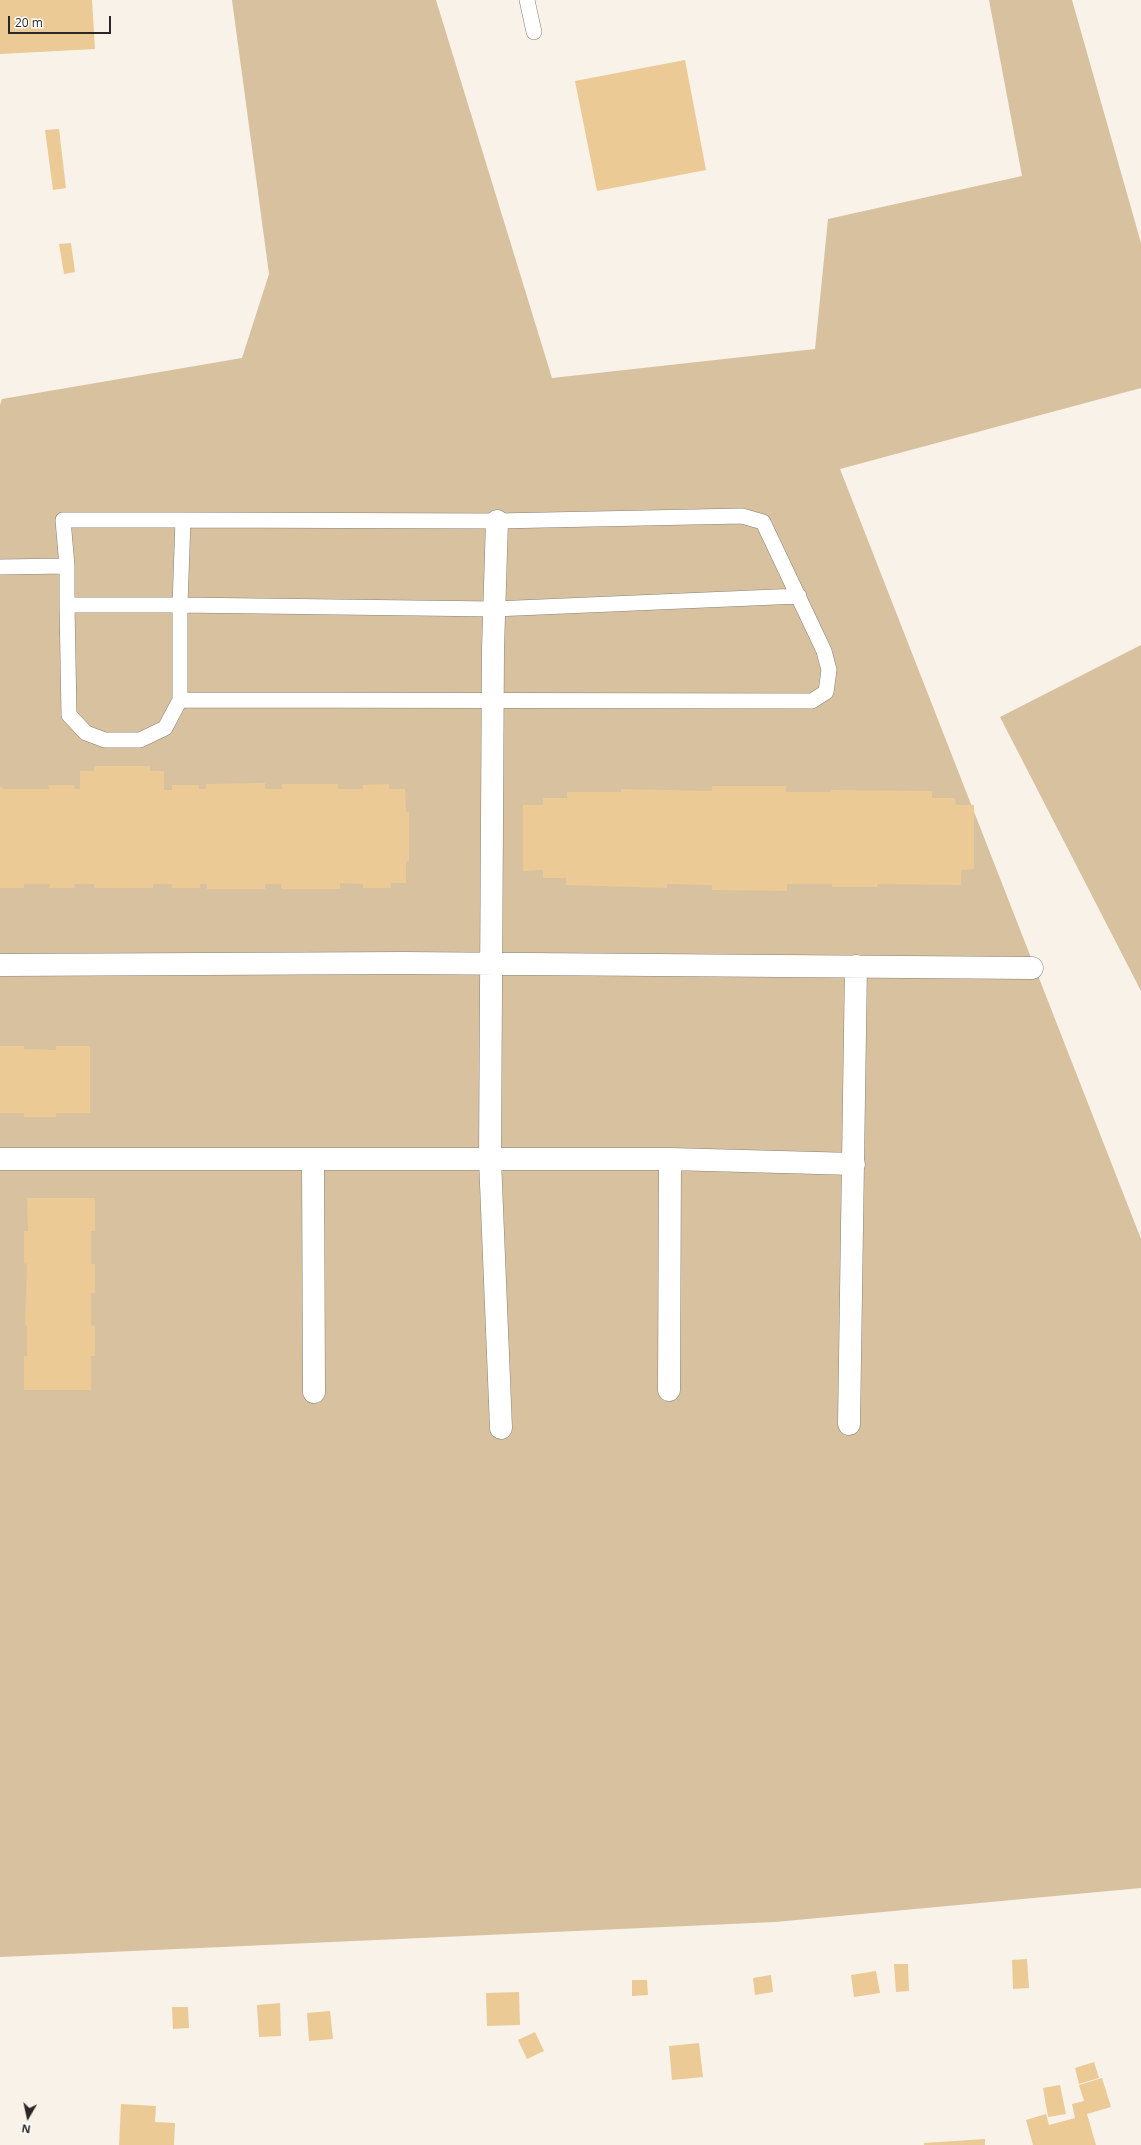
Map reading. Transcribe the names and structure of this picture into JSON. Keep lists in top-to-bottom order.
{
  "scale_bar": "20 m",
  "north": "bottom"
}
